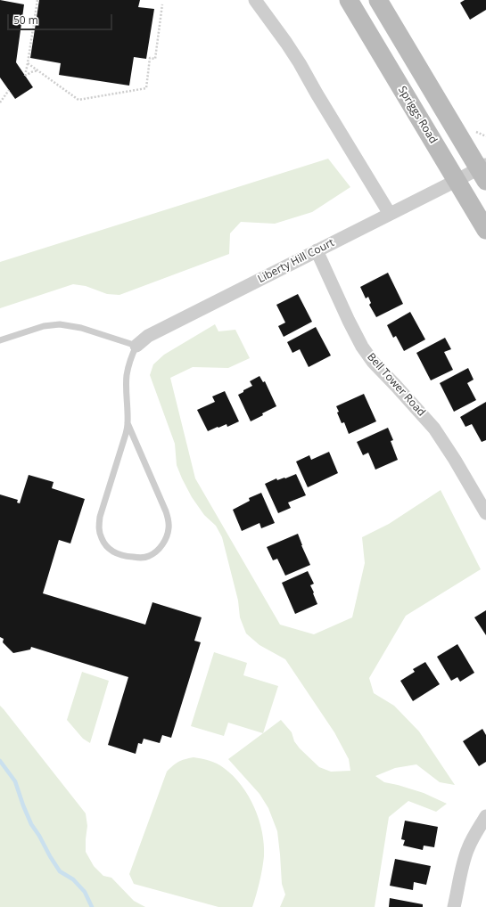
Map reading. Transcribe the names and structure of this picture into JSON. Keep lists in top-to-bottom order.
{
  "streets": {
    "main road": ["Spriggs Road"],
    "street": ["Liberty Hill Court", "Bell Tower Road"]
  },
  "crossings": [
    ["Spriggs Road", "Liberty Hill Court"],
    ["Liberty Hill Court", "Bell Tower Road"]
  ],
  "scale_bar": "50 m"
}
